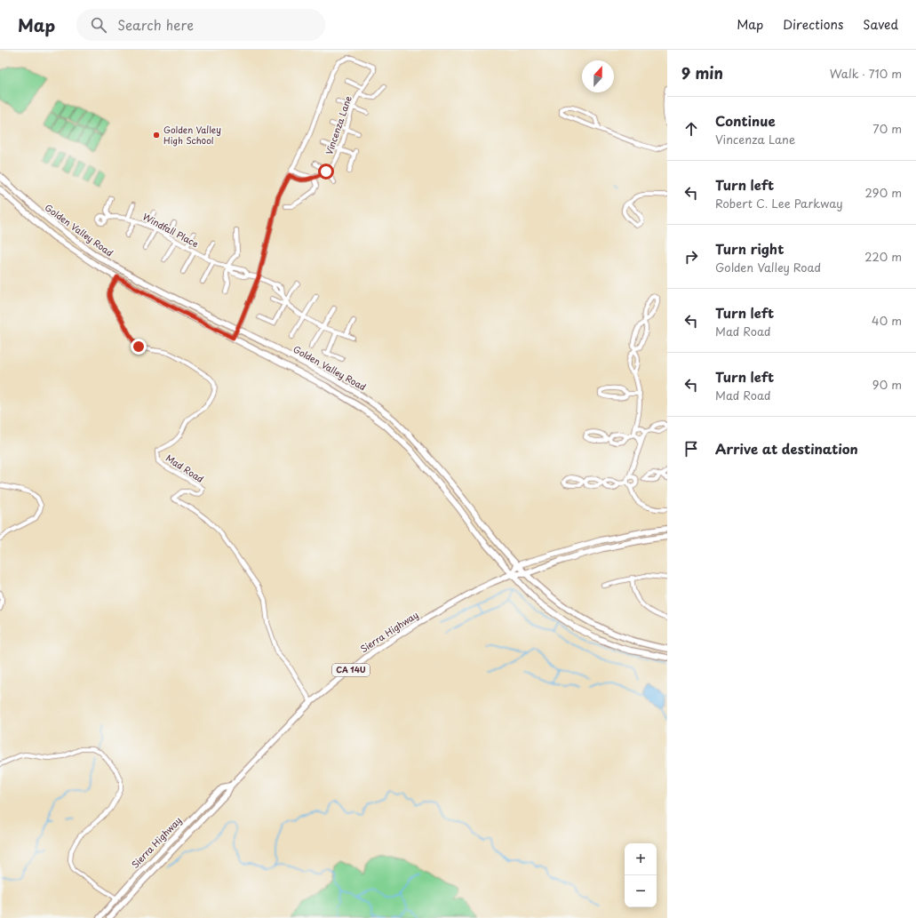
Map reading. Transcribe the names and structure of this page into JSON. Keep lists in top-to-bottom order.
{
  "streets": {
    "main road": ["Golden Valley Road", "Sierra Highway", "CA 14U"],
    "street": ["Vincenza Lane", "Windfall Place", "Mad Road"]
  },
  "crossings": [
    ["Golden Valley Road", "Mad Road"],
    ["Golden Valley Road", "Sierra Highway"],
    ["Mad Road", "Sierra Highway"]
  ],
  "places": ["Golden Valley High School"],
  "north": "top",
  "page": {
    "header": "Map",
    "search": "Search here",
    "nav": ["Map", "Directions", "Saved"],
    "heading": ["9 min", "Walk · 710 m"],
    "list": [
      ["Continue", "Vincenza Lane", "70 m"],
      ["Turn left", "Robert C. Lee Parkway", "290 m"],
      ["Turn right", "Golden Valley Road", "220 m"],
      ["Turn left", "Mad Road", "40 m"],
      ["Turn left", "Mad Road", "90 m"],
      "Arrive at destination"
    ],
    "map_buttons": ["+", "−"]
  }
}
